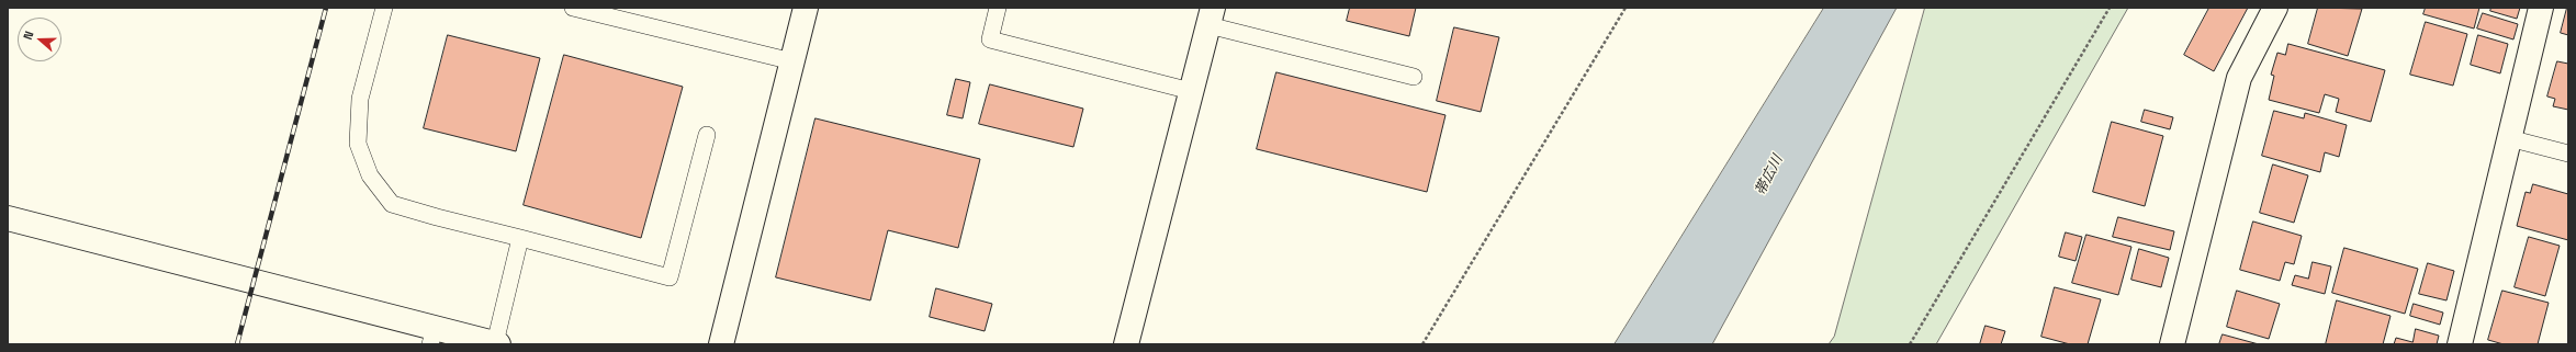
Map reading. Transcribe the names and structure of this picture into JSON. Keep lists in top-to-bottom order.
{
  "water": ["帯広川"],
  "north": "left"
}
